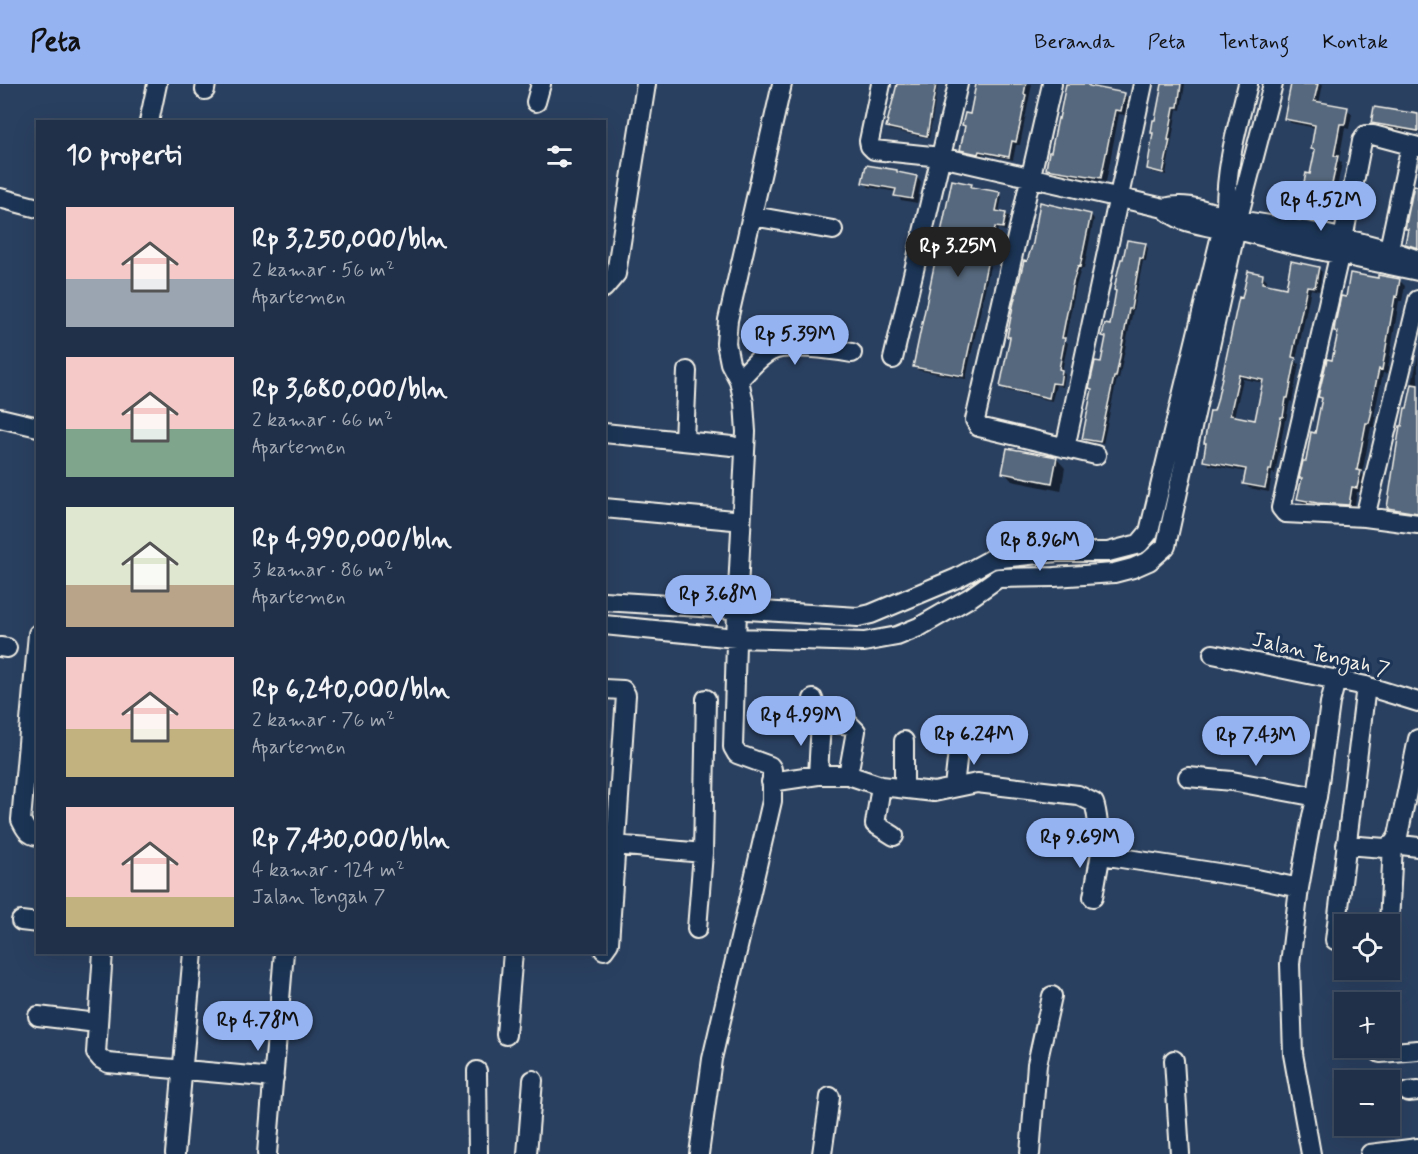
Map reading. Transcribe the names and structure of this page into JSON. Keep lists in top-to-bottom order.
{
  "streets": {
    "street": ["Jalan Tengah 7"]
  },
  "page": {
    "header": "Peta",
    "nav": [
      "Beranda",
      "Peta",
      "Tentang",
      "Kontak"
    ],
    "heading": "10 properti",
    "price": [
      "Rp 4.52M",
      "Rp 3.25M",
      "Rp 5.39M",
      "Rp 8.96M",
      "Rp 3.68M",
      "Rp 4.99M",
      "Rp 6.24M",
      "Rp 7.43M",
      "Rp 9.69M",
      "Rp 4.78M"
    ],
    "list": [
      {
        "name": "Rp 3,250,000/bln",
        "note": "2 kamar · 56 m² · Apartemen"
      },
      {
        "name": "Rp 3,680,000/bln",
        "note": "2 kamar · 66 m² · Apartemen"
      },
      {
        "name": "Rp 4,990,000/bln",
        "note": "3 kamar · 86 m² · Apartemen"
      },
      {
        "name": "Rp 6,240,000/bln",
        "note": "2 kamar · 76 m² · Apartemen"
      },
      {
        "name": "Rp 7,430,000/bln",
        "note": "4 kamar · 124 m² · Jalan Tengah 7"
      }
    ],
    "map_buttons": ["+", "−"]
  }
}
